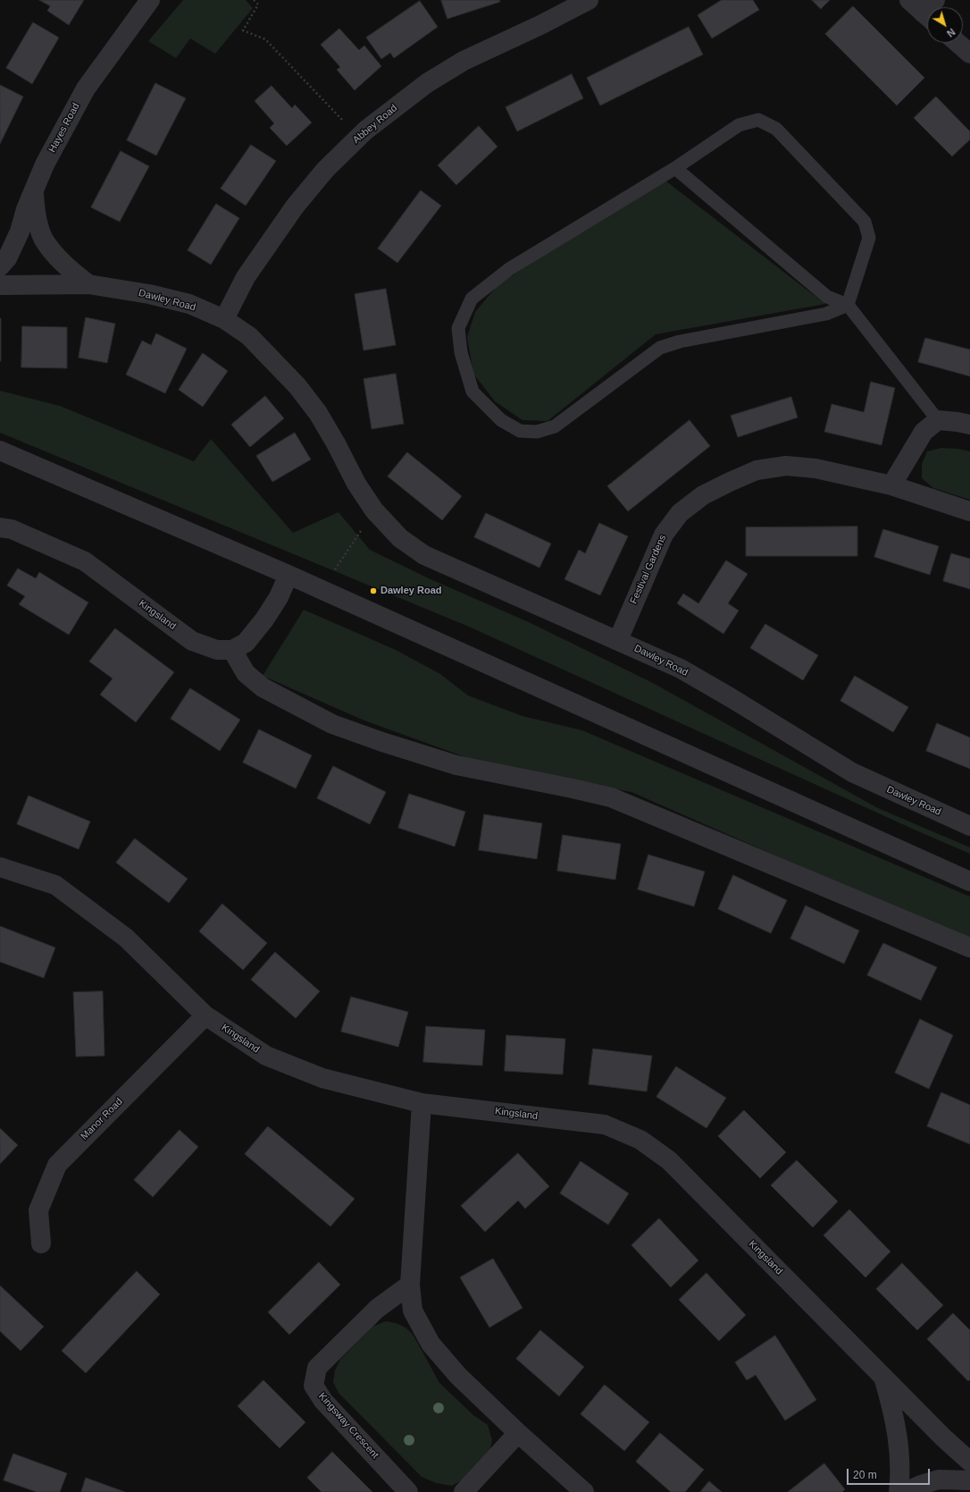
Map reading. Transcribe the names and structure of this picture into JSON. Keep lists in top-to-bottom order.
{
  "streets": {
    "street": [
      "Abbey Road",
      "Hayes Road",
      "Dawley Road",
      "Festival Gardens",
      "Kingsland",
      "Manor Road",
      "Kingsway Crescent"
    ]
  },
  "crossings": [
    ["Abbey Road", "Dawley Road"],
    ["Dawley Road", "Festival Gardens"],
    ["Kingsland", "Manor Road"]
  ],
  "places": ["Dawley Road"],
  "scale_bar": "20 m",
  "north": "bottom right"
}
